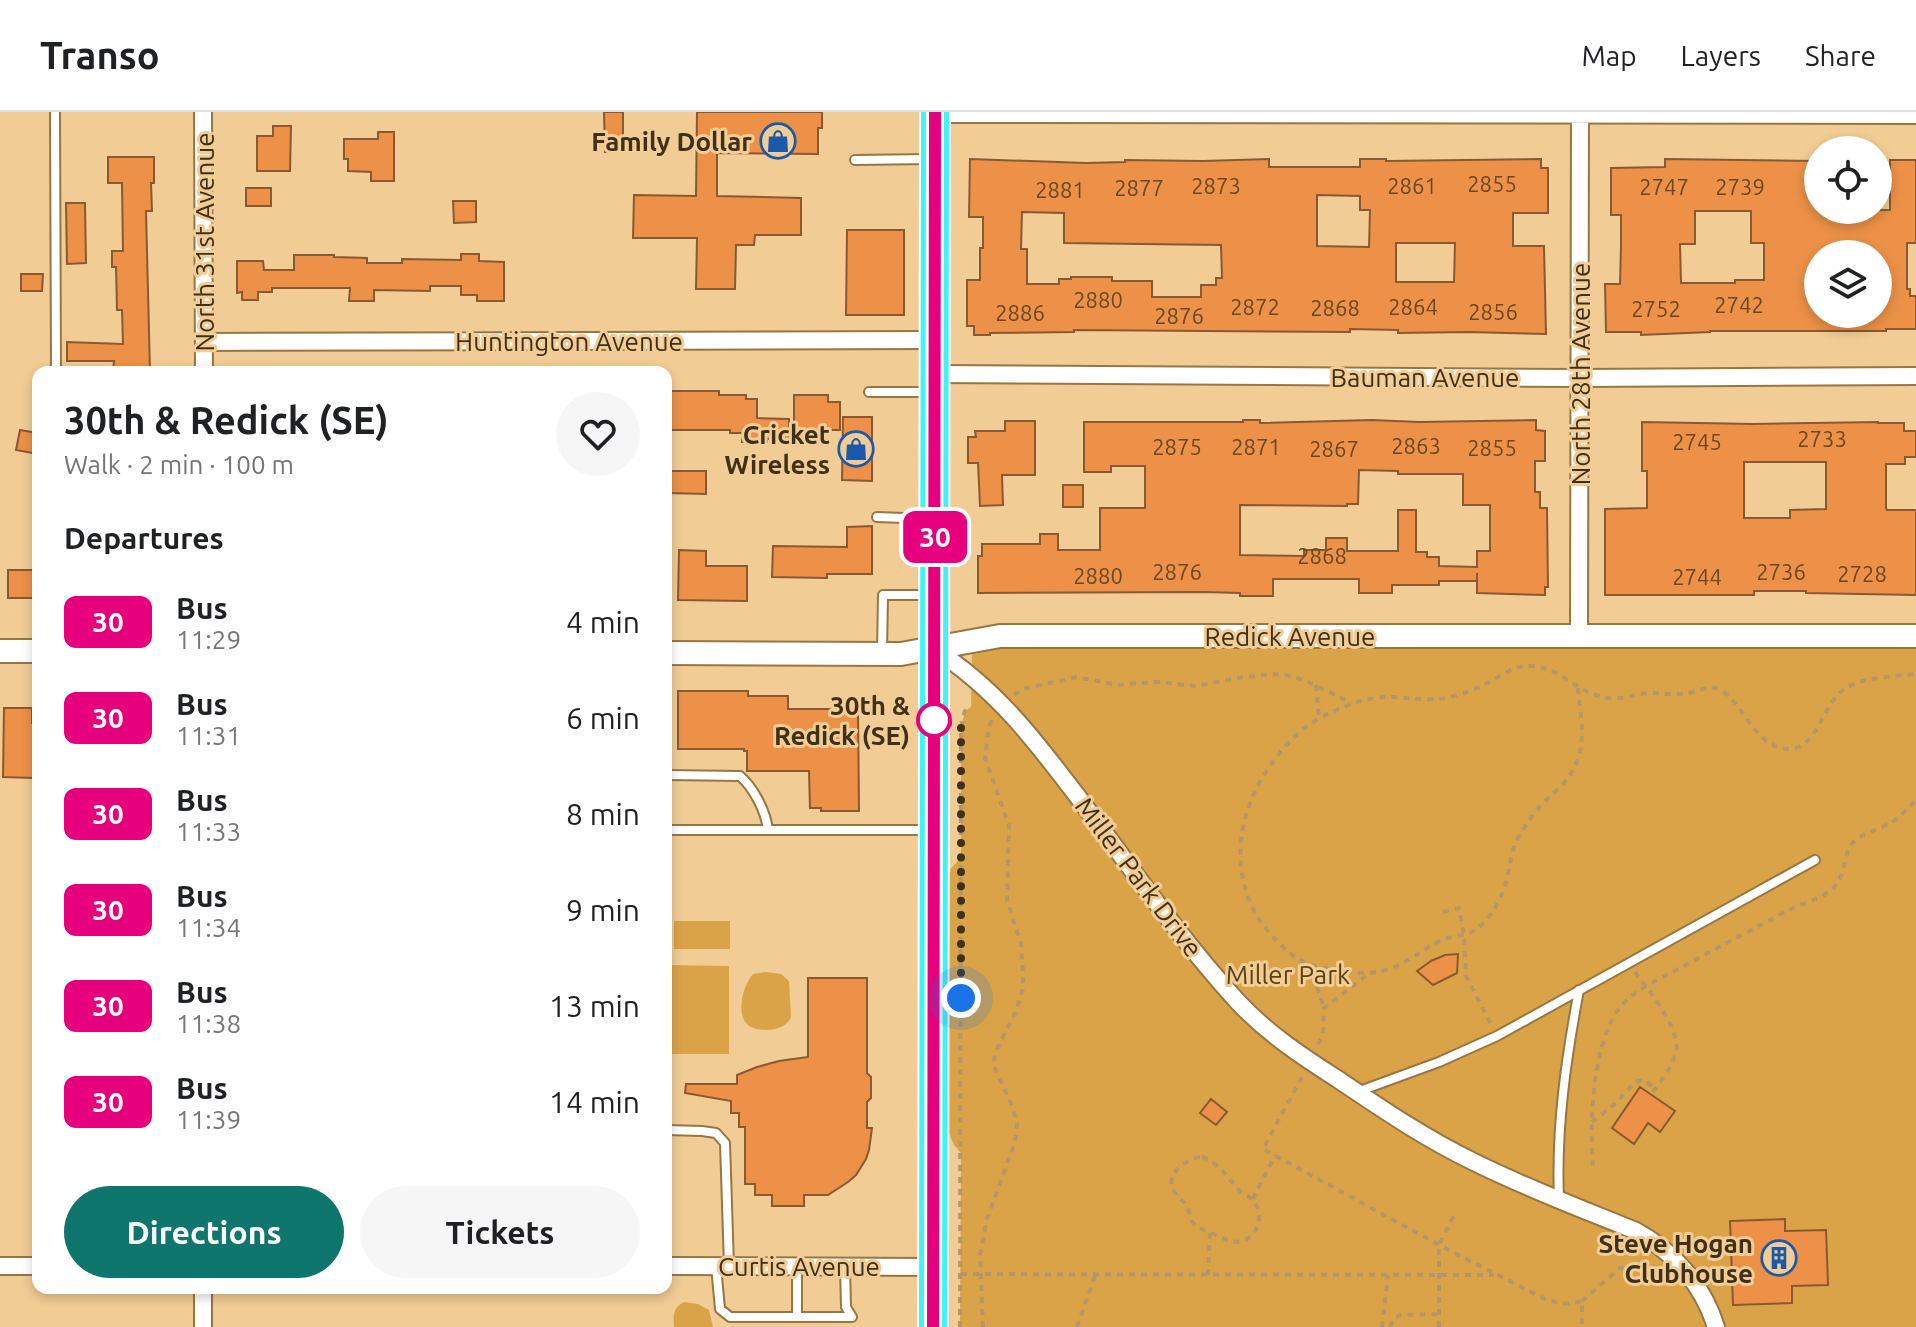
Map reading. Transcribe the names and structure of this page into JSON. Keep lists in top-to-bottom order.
{
  "streets": {
    "street": [
      "North 31st Avenue",
      "Huntington Avenue",
      "North 28th Avenue",
      "Bauman Avenue",
      "Redick Avenue",
      "Miller Park Drive",
      "Curtis Avenue"
    ]
  },
  "crossings": [
    ["North 31st Avenue", "Huntington Avenue"],
    ["North 28th Avenue", "Bauman Avenue"],
    ["North 28th Avenue", "Redick Avenue"],
    ["Redick Avenue", "Miller Park Drive"]
  ],
  "parks": ["Miller Park"],
  "places": {
    "shop": ["Family Dollar", "Cricket Wireless"],
    "other": ["30th & Redick (SE)"],
    "building": ["Steve Hogan Clubhouse"]
  },
  "lines": ["bus line 30"],
  "house_numbers": [
    "2855",
    "2873",
    "2861",
    "2747",
    "2739",
    "2877",
    "2881",
    "2880",
    "2742",
    "2872",
    "2864",
    "2868",
    "2752",
    "2856",
    "2886",
    "2876",
    "2733",
    "2745",
    "2863",
    "2875",
    "2871",
    "2855",
    "2867",
    "2868",
    "2876",
    "2736",
    "2728",
    "2880",
    "2744"
  ],
  "page": {
    "header": "Transo",
    "nav": ["Map", "Layers", "Share"],
    "on_map": "30",
    "heading": [
      ["30th & Redick (SE)", "Walk · 2 min · 100 m"],
      "Departures"
    ],
    "list": [
      {
        "mark": "30",
        "name": "Bus",
        "note": "11:29",
        "value": "4 min"
      },
      {
        "mark": "30",
        "name": "Bus",
        "note": "11:31",
        "value": "6 min"
      },
      {
        "mark": "30",
        "name": "Bus",
        "note": "11:33",
        "value": "8 min"
      },
      {
        "mark": "30",
        "name": "Bus",
        "note": "11:34",
        "value": "9 min"
      },
      {
        "mark": "30",
        "name": "Bus",
        "note": "11:38",
        "value": "13 min"
      },
      {
        "mark": "30",
        "name": "Bus",
        "note": "11:39",
        "value": "14 min"
      }
    ],
    "buttons": ["Directions", "Tickets"]
  }
}
